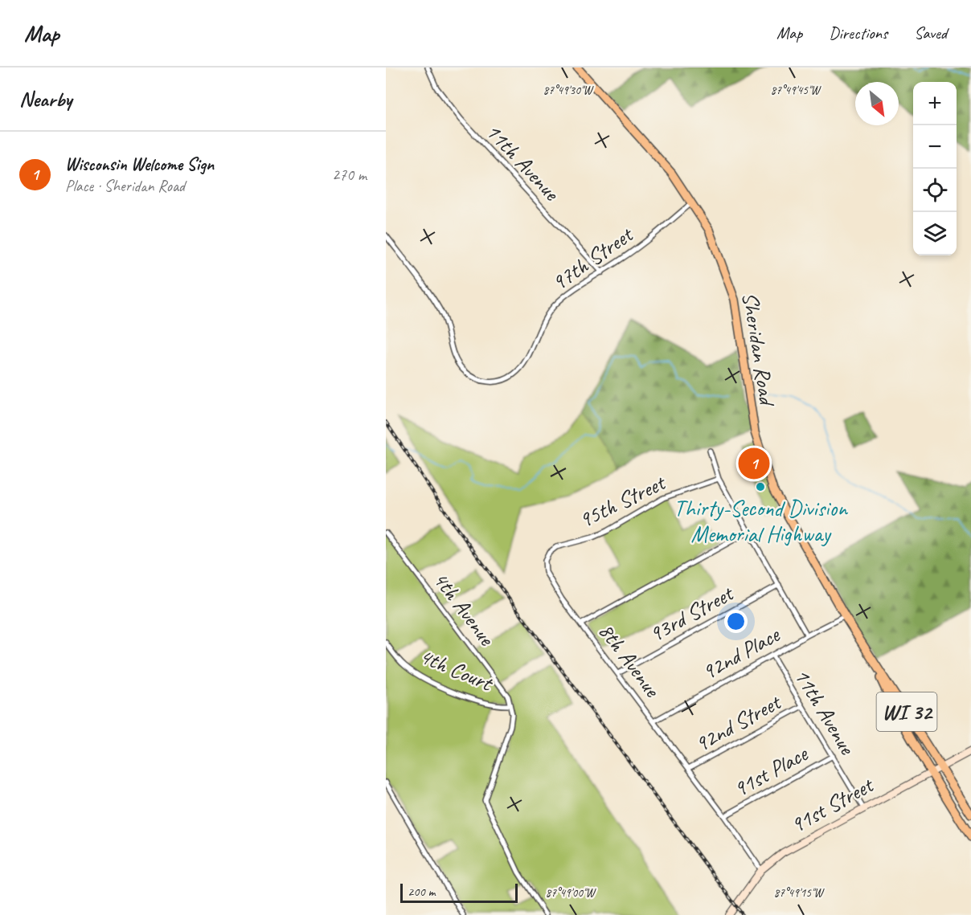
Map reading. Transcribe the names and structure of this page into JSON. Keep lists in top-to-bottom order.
{
  "streets": {
    "main road": ["Sheridan Road", "WI 32"],
    "street": [
      "11th Avenue",
      "97th Street",
      "95th Street",
      "4th Avenue",
      "93rd Street",
      "92nd Place",
      "8th Avenue",
      "4th Court",
      "92nd Street",
      "91st Place",
      "91st Street"
    ]
  },
  "crossings": [
    ["11th Avenue", "97th Street"],
    ["11th Avenue", "95th Street"],
    ["11th Avenue", "93rd Street"],
    ["11th Avenue", "92nd Place"],
    ["11th Avenue", "92nd Street"],
    ["11th Avenue", "91st Place"],
    ["11th Avenue", "91st Street"],
    ["97th Street", "Sheridan Road"],
    ["Sheridan Road", "92nd Place"],
    ["Sheridan Road", "91st Street"],
    ["95th Street", "8th Avenue"],
    ["4th Avenue", "4th Court"],
    ["93rd Street", "8th Avenue"],
    ["92nd Place", "8th Avenue"],
    ["8th Avenue", "92nd Street"],
    ["8th Avenue", "91st Place"],
    ["8th Avenue", "91st Street"]
  ],
  "places": ["Thirty-Second Division Memorial Highway"],
  "scale_bar": "200 m",
  "north": "bottom right",
  "page": {
    "header": "Map",
    "nav": ["Map", "Directions", "Saved"],
    "heading": "Nearby",
    "map_buttons": ["+", "−"],
    "list": [
      {
        "mark": "1",
        "name": "Wisconsin Welcome Sign",
        "note": "Place · Sheridan Road",
        "value": "270 m"
      }
    ],
    "pins": "1",
    "scale": "200 m"
  },
  "coordinates": [
    "87°49'30\"W",
    "87°49'45\"W",
    "87°49'00\"W",
    "87°49'15\"W"
  ]
}
